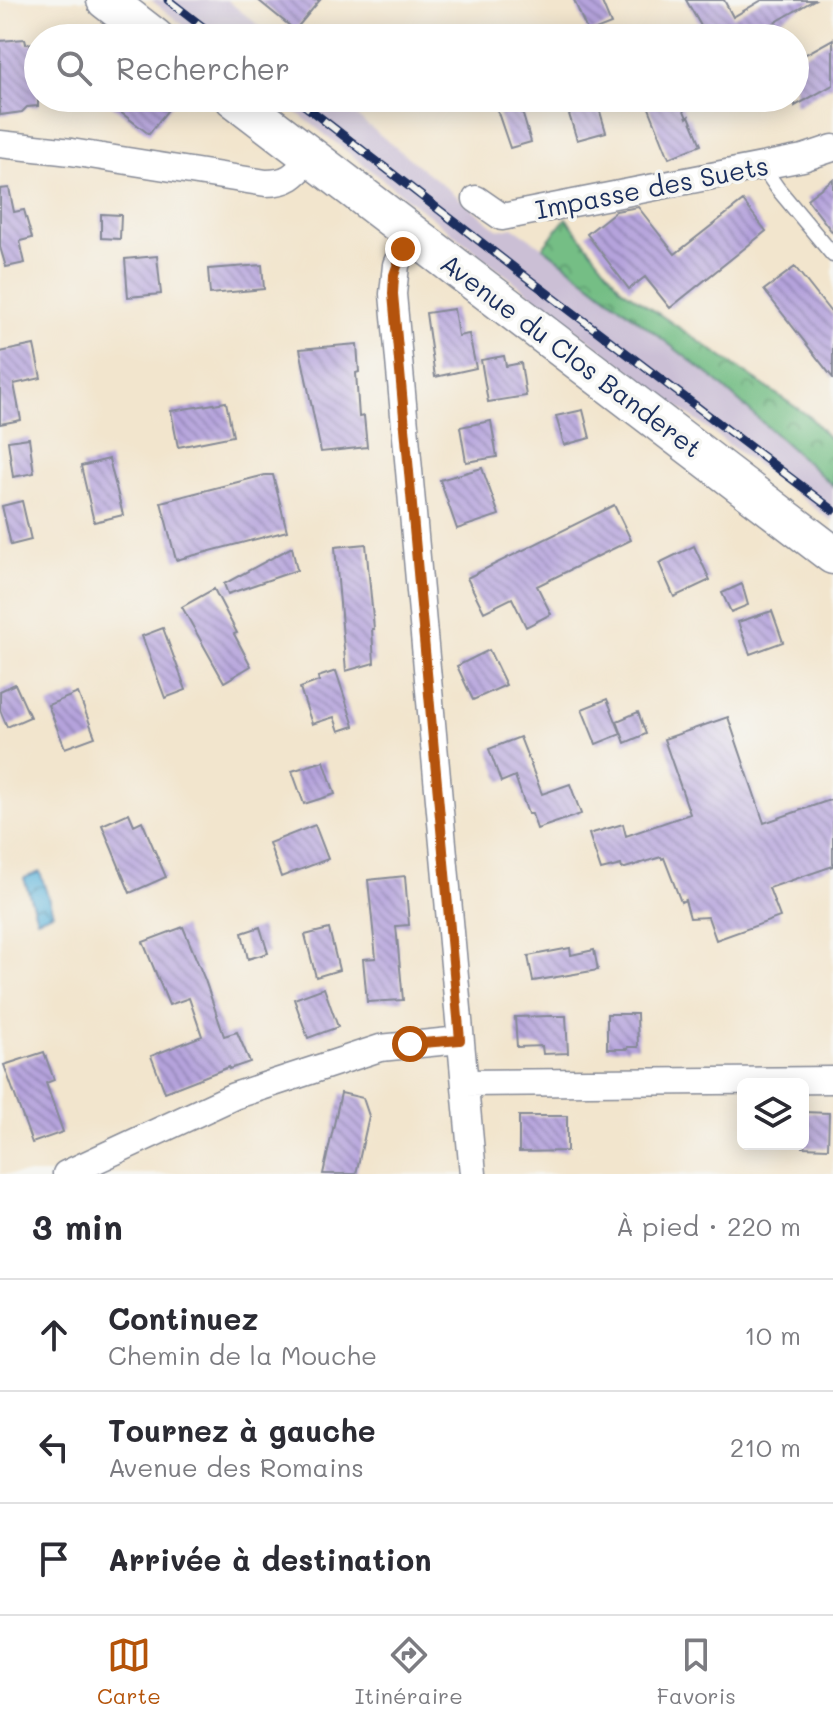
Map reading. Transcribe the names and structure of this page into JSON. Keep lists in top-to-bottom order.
{
  "streets": {
    "main road": ["Avenue du Clos Banderet"],
    "street": ["Impasse des Suets"]
  },
  "page": {
    "search": "Rechercher",
    "heading": ["3 min", "À pied · 220 m"],
    "list": [
      ["Continuez", "Chemin de la Mouche", "10 m"],
      ["Tournez à gauche", "Avenue des Romains", "210 m"],
      "Arrivée à destination"
    ],
    "nav": ["Carte", "Itinéraire", "Favoris"]
  }
}
